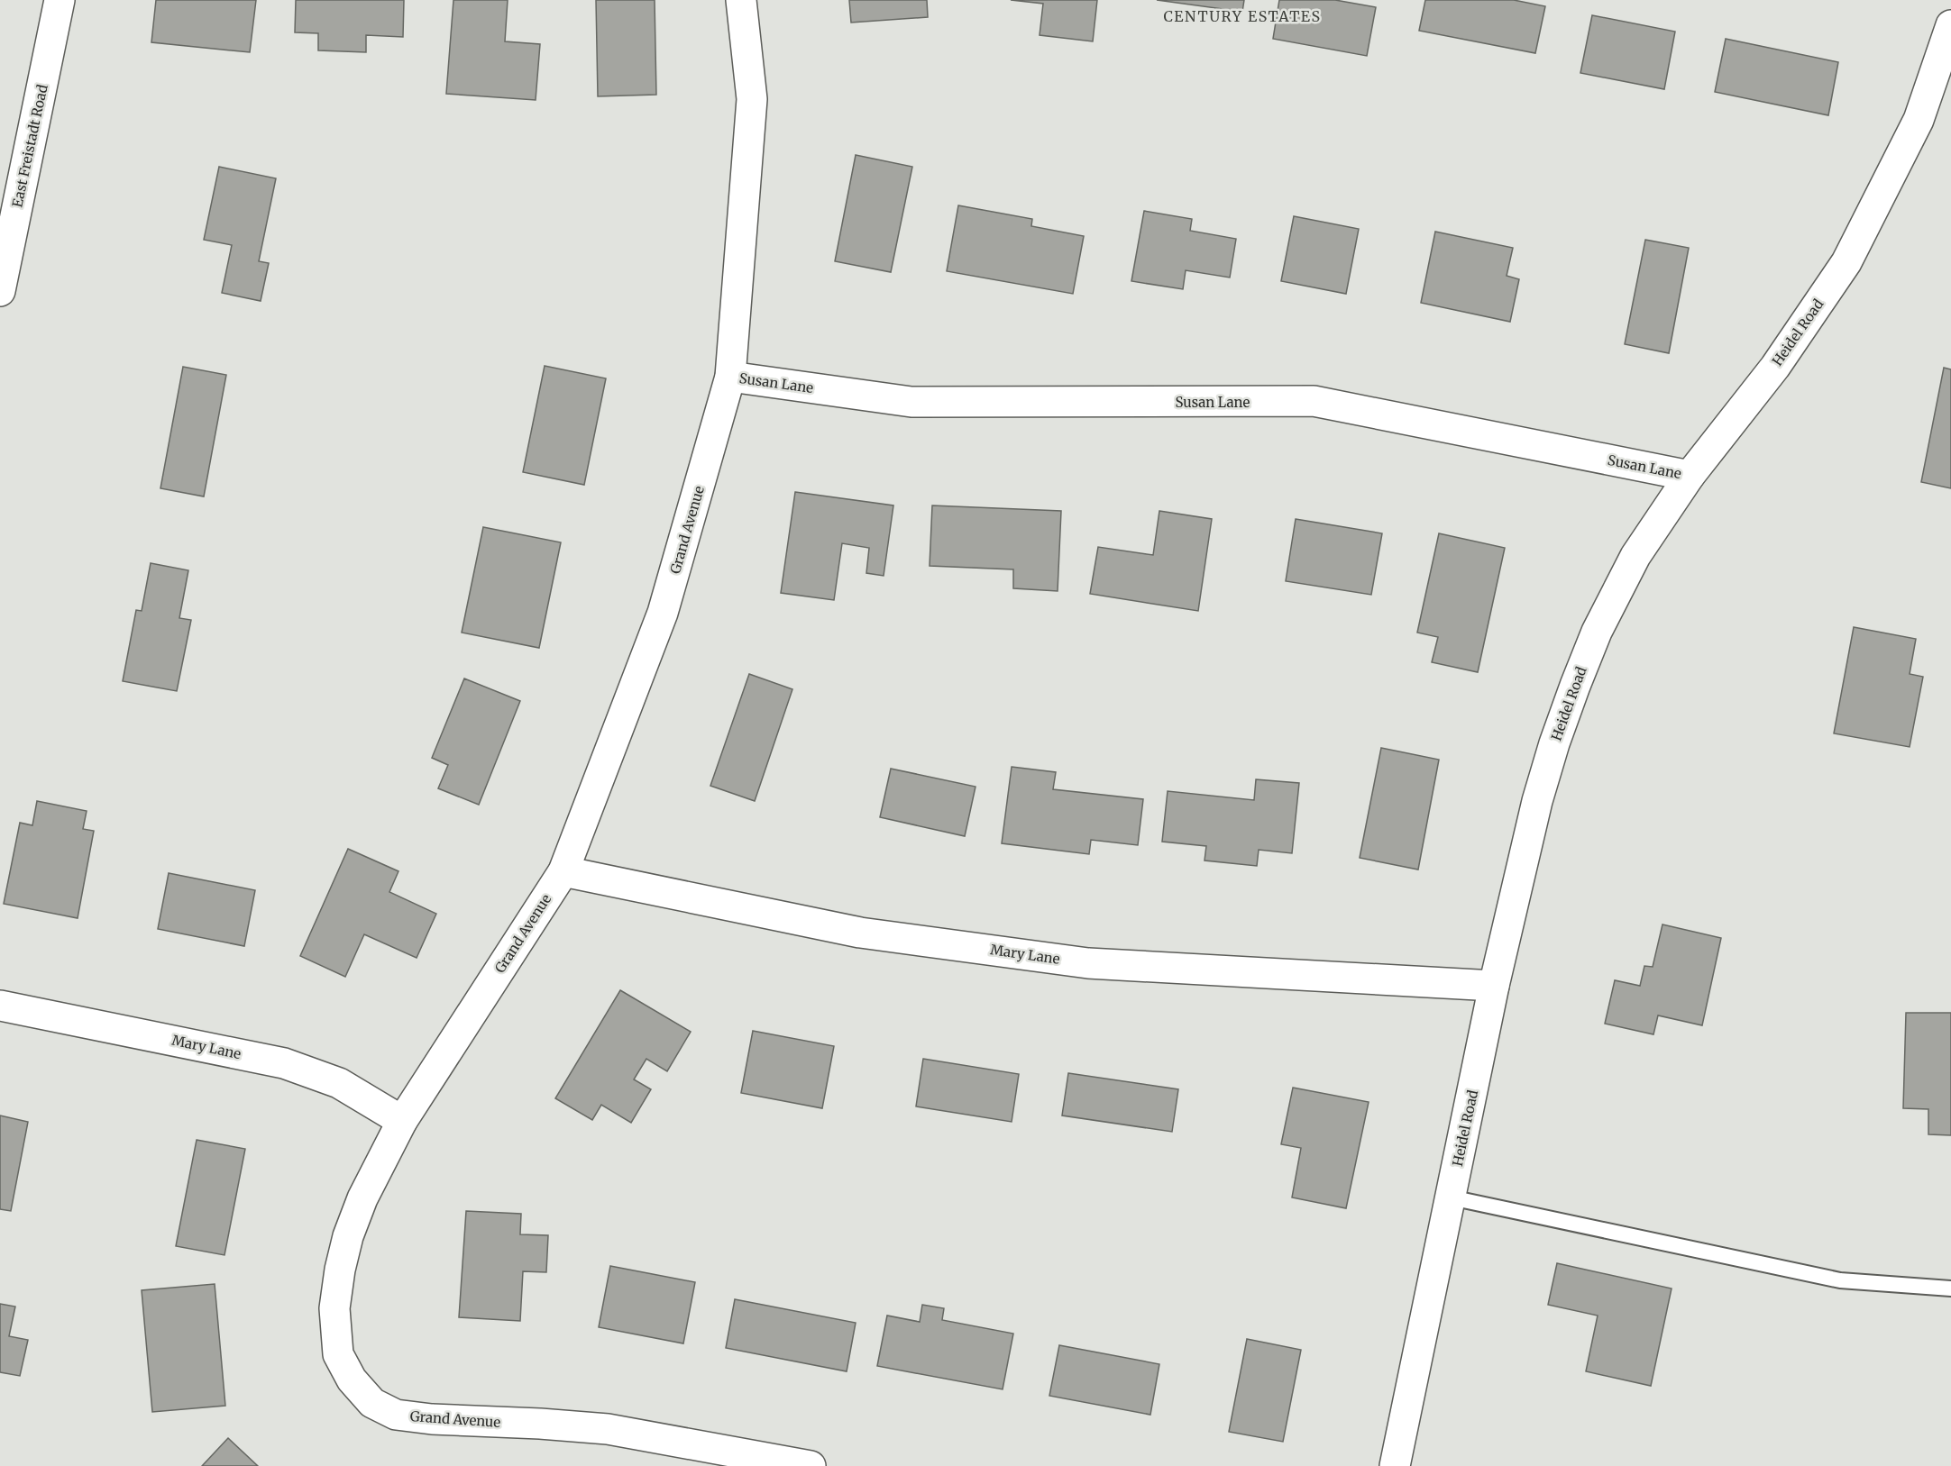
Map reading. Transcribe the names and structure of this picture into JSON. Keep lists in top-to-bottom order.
{
  "streets": {
    "street": [
      "East Freistadt Road",
      "Heidel Road",
      "Susan Lane",
      "Grand Avenue",
      "Mary Lane"
    ]
  },
  "crossings": [
    ["Heidel Road", "Susan Lane"],
    ["Heidel Road", "Mary Lane"],
    ["Susan Lane", "Grand Avenue"],
    ["Grand Avenue", "Mary Lane"]
  ],
  "districts": ["CENTURY ESTATES"]
}
